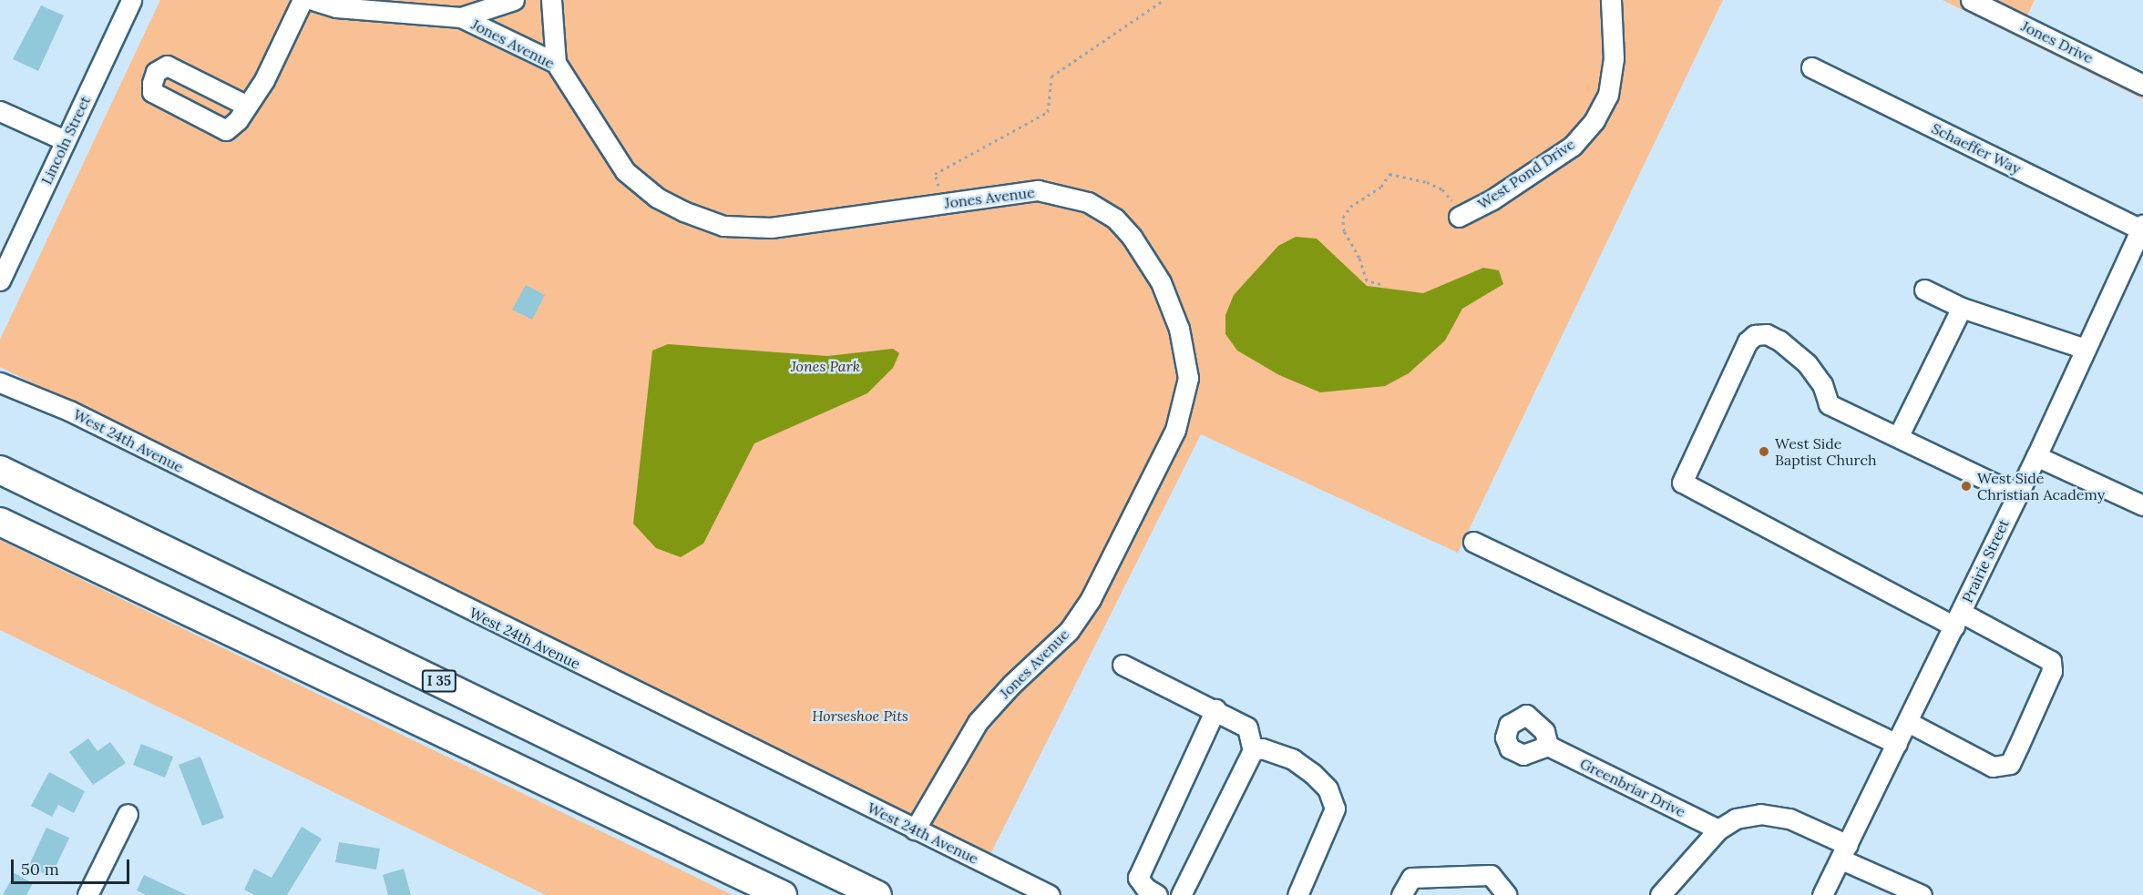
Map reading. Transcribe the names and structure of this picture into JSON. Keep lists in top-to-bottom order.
{
  "streets": {
    "highway": ["I 35"],
    "street": [
      "Jones Drive",
      "Jones Avenue",
      "Lincoln Street",
      "Schaeffer Way",
      "West Pond Drive",
      "West 24th Avenue",
      "Prairie Street",
      "Greenbriar Drive"
    ]
  },
  "crossings": [
    ["Jones Avenue", "West 24th Avenue"],
    ["Schaeffer Way", "Prairie Street"]
  ],
  "parks": ["Jones Park", "Horseshoe Pits"],
  "places": ["West Side Baptist Church", "West Side Christian Academy"],
  "scale_bar": "50 m"
}
